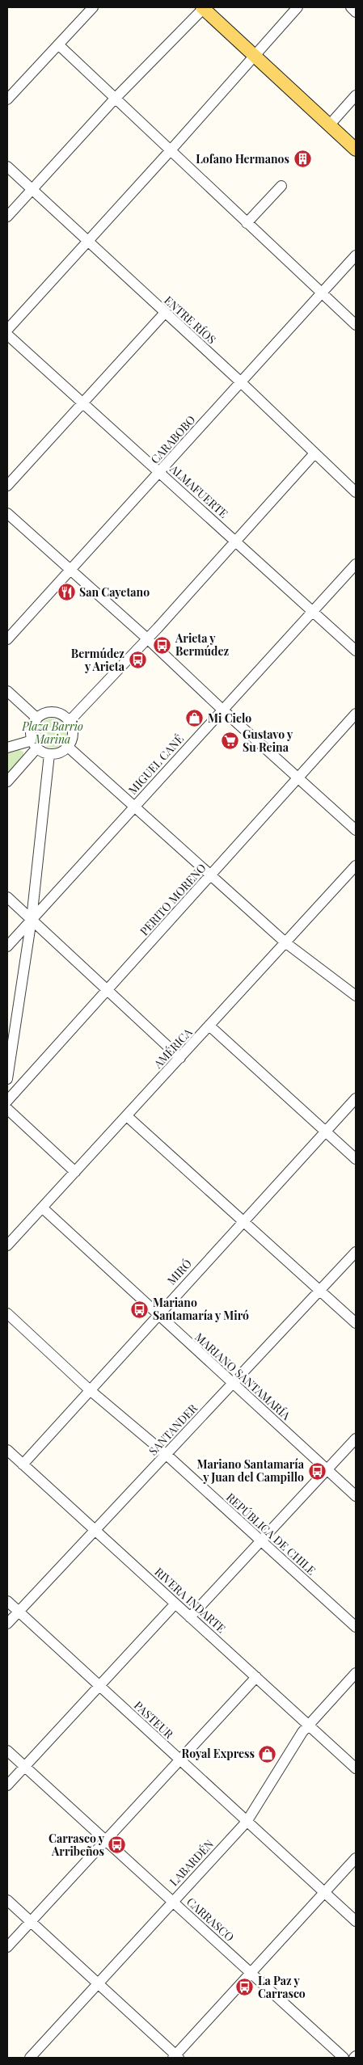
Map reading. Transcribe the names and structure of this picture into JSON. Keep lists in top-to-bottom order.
{
  "streets": {
    "street": [
      "ENTRE RÍOS",
      "CARABOBO",
      "ALMAFUERTE",
      "MIGUEL CANÉ",
      "PERITO MORENO",
      "AMÉRICA",
      "MIRÓ",
      "MARIANO SANTAMARÍA",
      "SANTANDER",
      "REPÚBLICA DE CHILE",
      "RIVERA INDARTE",
      "PASTEUR",
      "LABARDÉN",
      "CARRASCO"
    ]
  },
  "crossings": [
    ["ENTRE RÍOS", "CARABOBO"],
    ["CARABOBO", "ALMAFUERTE"],
    ["ALMAFUERTE", "MIGUEL CANÉ"],
    ["AMÉRICA", "MARIANO SANTAMARÍA"],
    ["MIRÓ", "MARIANO SANTAMARÍA"],
    ["MIRÓ", "REPÚBLICA DE CHILE"],
    ["MIRÓ", "RIVERA INDARTE"],
    ["MARIANO SANTAMARÍA", "SANTANDER"],
    ["SANTANDER", "REPÚBLICA DE CHILE"],
    ["SANTANDER", "RIVERA INDARTE"],
    ["SANTANDER", "PASTEUR"],
    ["RIVERA INDARTE", "LABARDÉN"],
    ["PASTEUR", "LABARDÉN"],
    ["LABARDÉN", "CARRASCO"]
  ],
  "parks": ["Plaza Barrio Marina"],
  "places": {
    "building": ["Lofano Hermanos"],
    "restaurant": ["San Cayetano"],
    "bus stop": [
      "Arieta y Bermúdez",
      "Bermúdez y Arieta",
      "Mariano Santamaría y Miró",
      "Mariano Santamaría y Juan del Campillo",
      "Carrasco y Arribeños",
      "La Paz y Carrasco"
    ],
    "shop": ["Mi Cielo", "Royal Express"],
    "supermarket": ["Gustavo y Su Reina"]
  }
}
